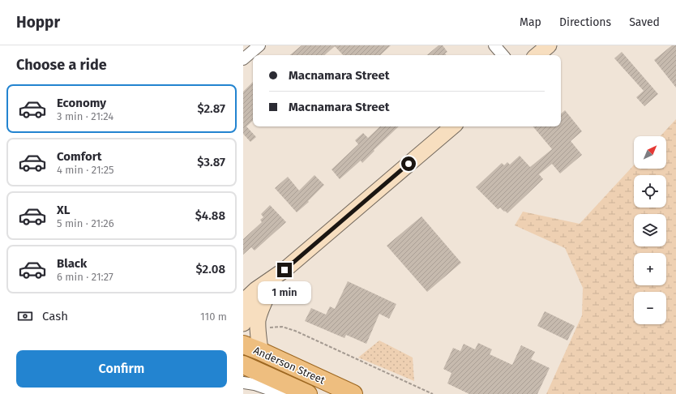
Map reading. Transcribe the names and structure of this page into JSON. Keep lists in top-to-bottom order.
{
  "streets": {
    "main road": ["Anderson Street"]
  },
  "north": "top right",
  "page": {
    "header": "Hoppr",
    "nav": ["Map", "Directions", "Saved"],
    "heading": "Choose a ride",
    "banner": ["Macnamara Street", "Macnamara Street"],
    "list": [
      {
        "name": "Economy",
        "note": "3 min · 21:24",
        "value": "$2.87"
      },
      {
        "name": "Comfort",
        "note": "4 min · 21:25",
        "value": "$3.87"
      },
      {
        "name": "XL",
        "note": "5 min · 21:26",
        "value": "$4.88"
      },
      {
        "name": "Black",
        "note": "6 min · 21:27",
        "value": "$2.08"
      }
    ],
    "map_buttons": ["+", "−"],
    "bubble": "1 min",
    "pay": ["Cash", "110 m"],
    "buttons": "Confirm"
  }
}
